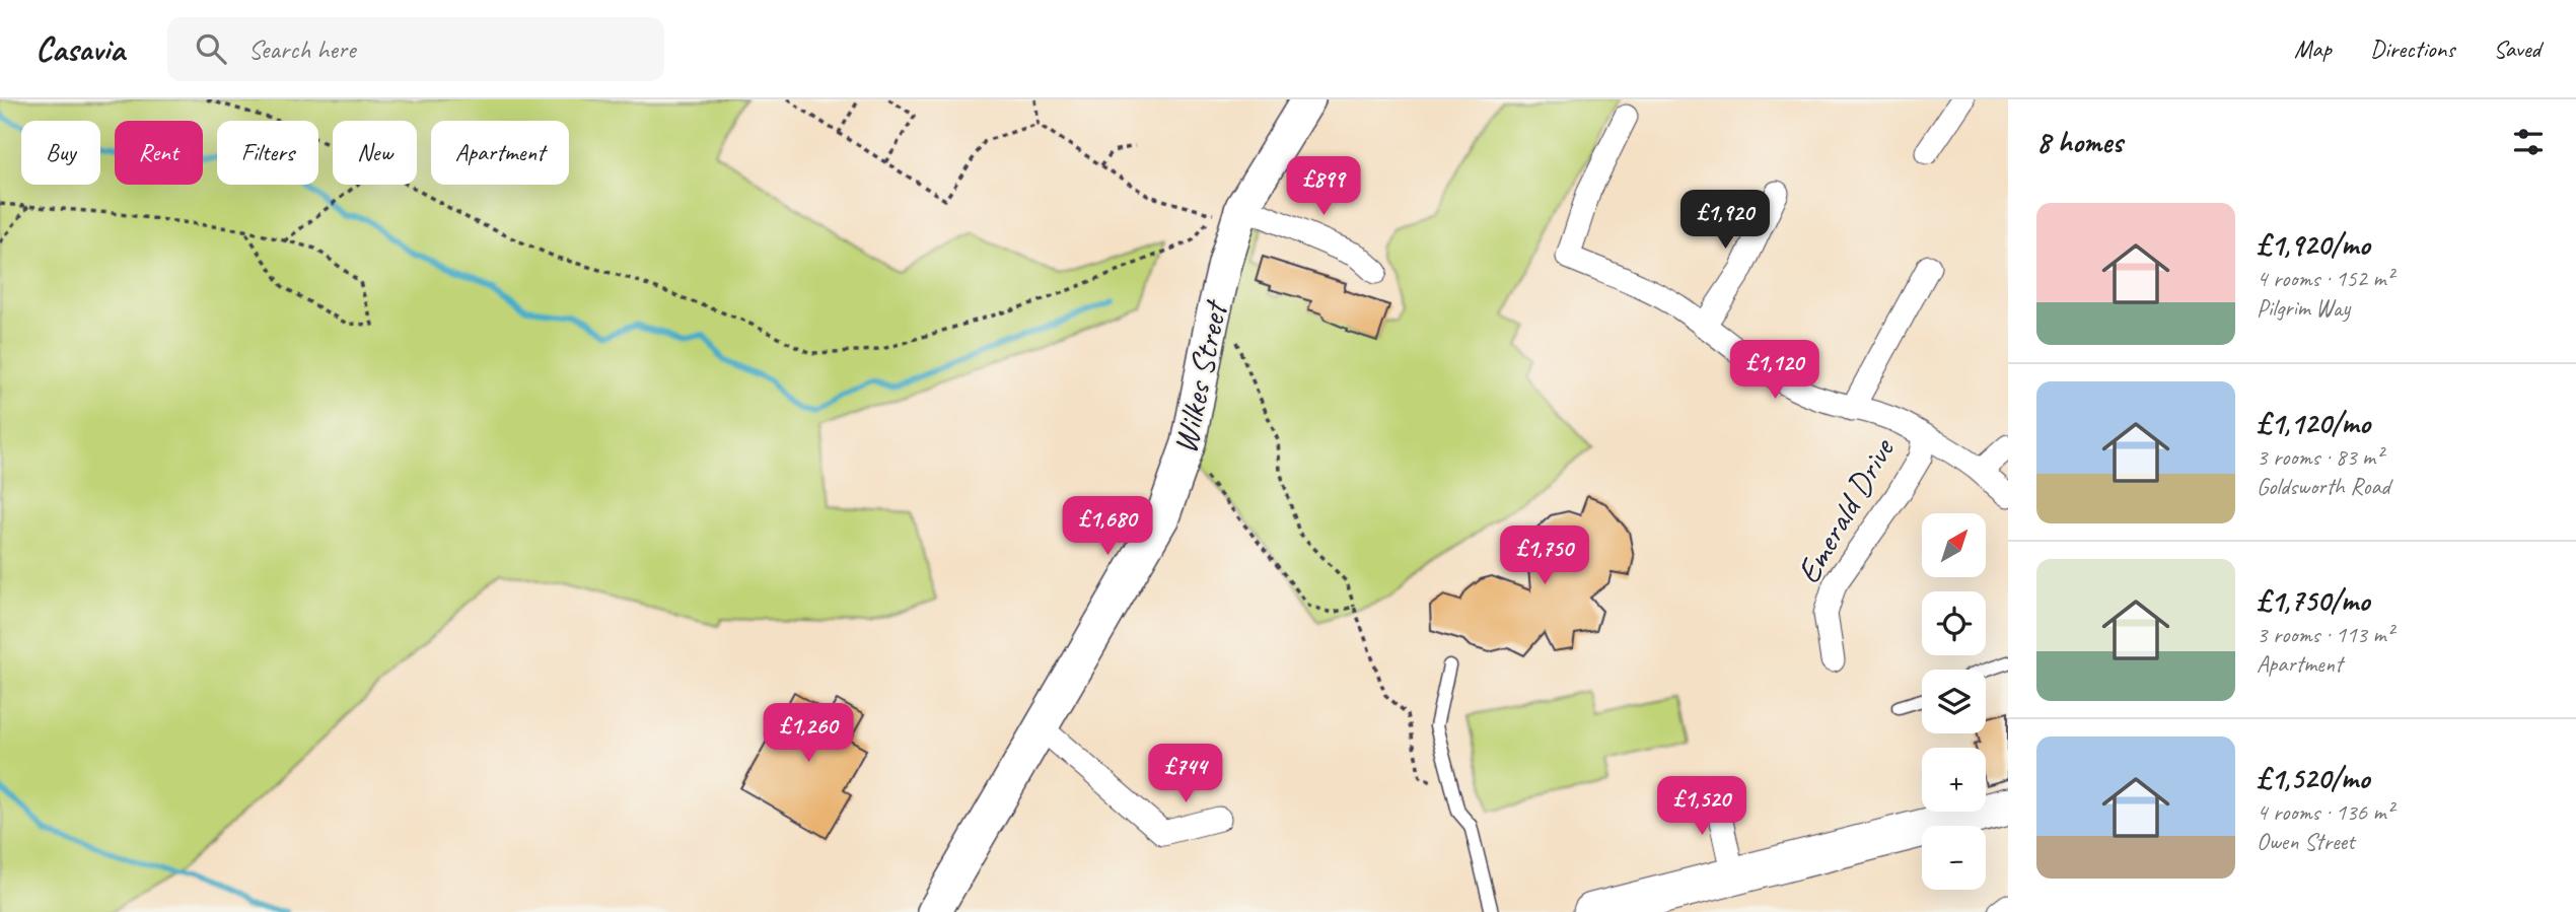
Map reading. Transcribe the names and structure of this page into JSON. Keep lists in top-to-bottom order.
{
  "streets": {
    "street": ["Wilkes Street", "Emerald Drive"]
  },
  "north": "top right",
  "page": {
    "header": "Casavia",
    "search": "Search here",
    "nav": ["Map", "Directions", "Saved"],
    "heading": "8 homes",
    "chip": [
      "Buy",
      "Rent",
      "Filters",
      "New",
      "Apartment"
    ],
    "price": [
      "£899",
      "£1,920",
      "£1,120",
      "£1,680",
      "£1,750",
      "£1,260",
      "£744",
      "£1,520"
    ],
    "list": [
      {
        "name": "£1,920/mo",
        "note": "4 rooms · 152 m² · Pilgrim Way"
      },
      {
        "name": "£1,120/mo",
        "note": "3 rooms · 83 m² · Goldsworth Road"
      },
      {
        "name": "£1,750/mo",
        "note": "3 rooms · 113 m² · Apartment"
      },
      {
        "name": "£1,520/mo",
        "note": "4 rooms · 136 m² · Owen Street"
      }
    ],
    "map_buttons": ["+", "−"]
  }
}
